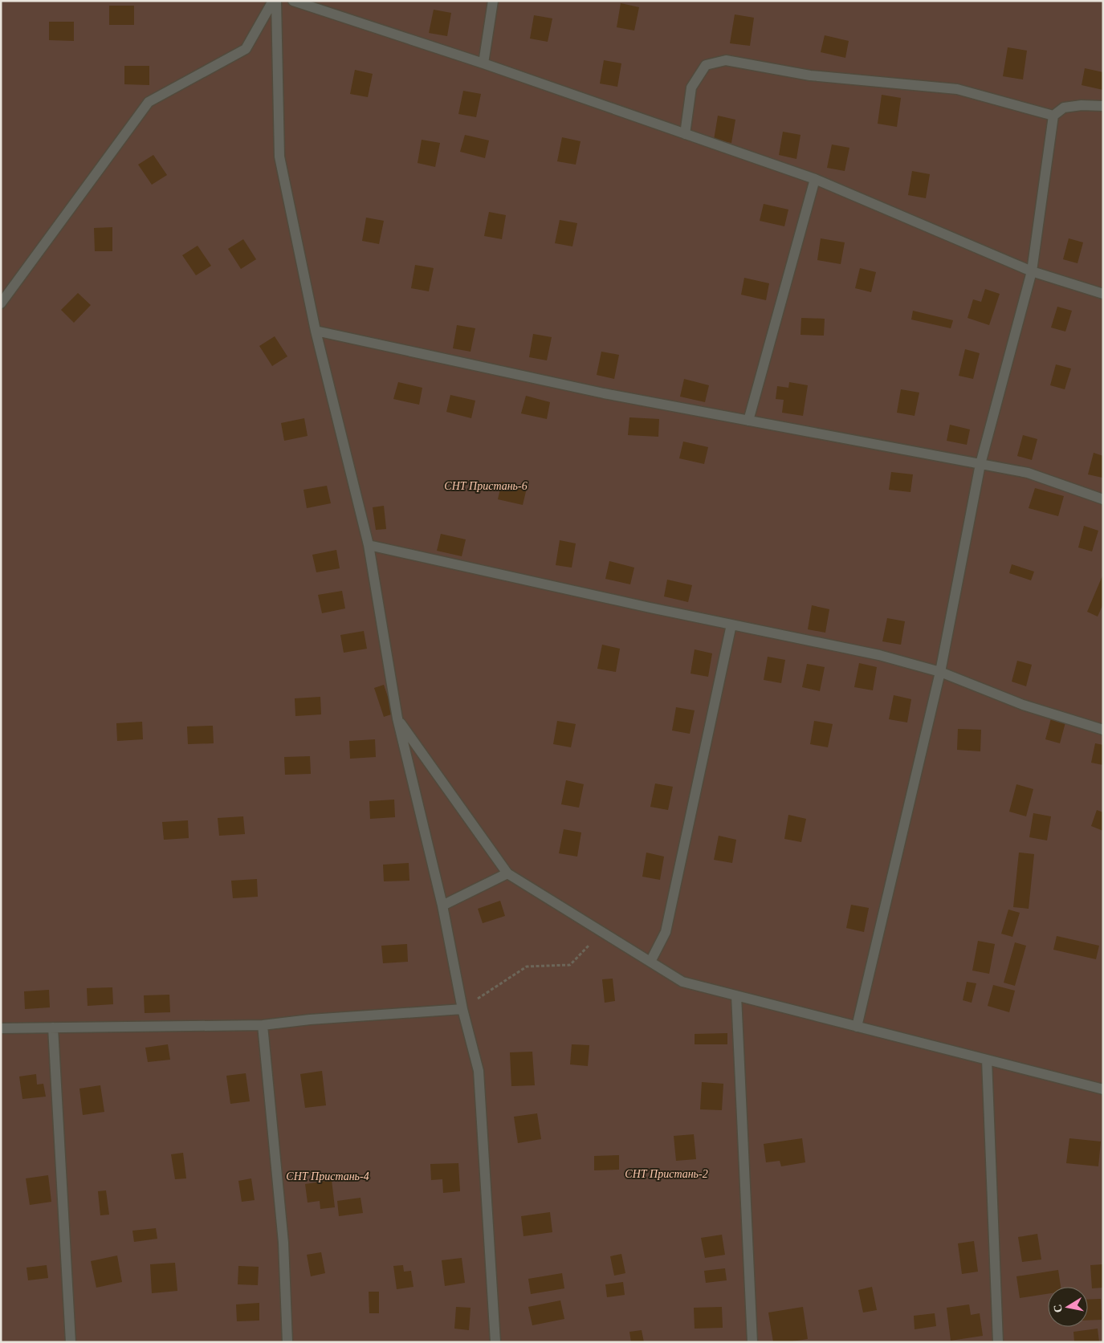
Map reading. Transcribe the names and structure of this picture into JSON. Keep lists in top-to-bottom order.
{
  "parks": ["СНТ Пристань-6", "СНТ Пристань-2", "СНТ Пристань-4"],
  "north": "left"
}
